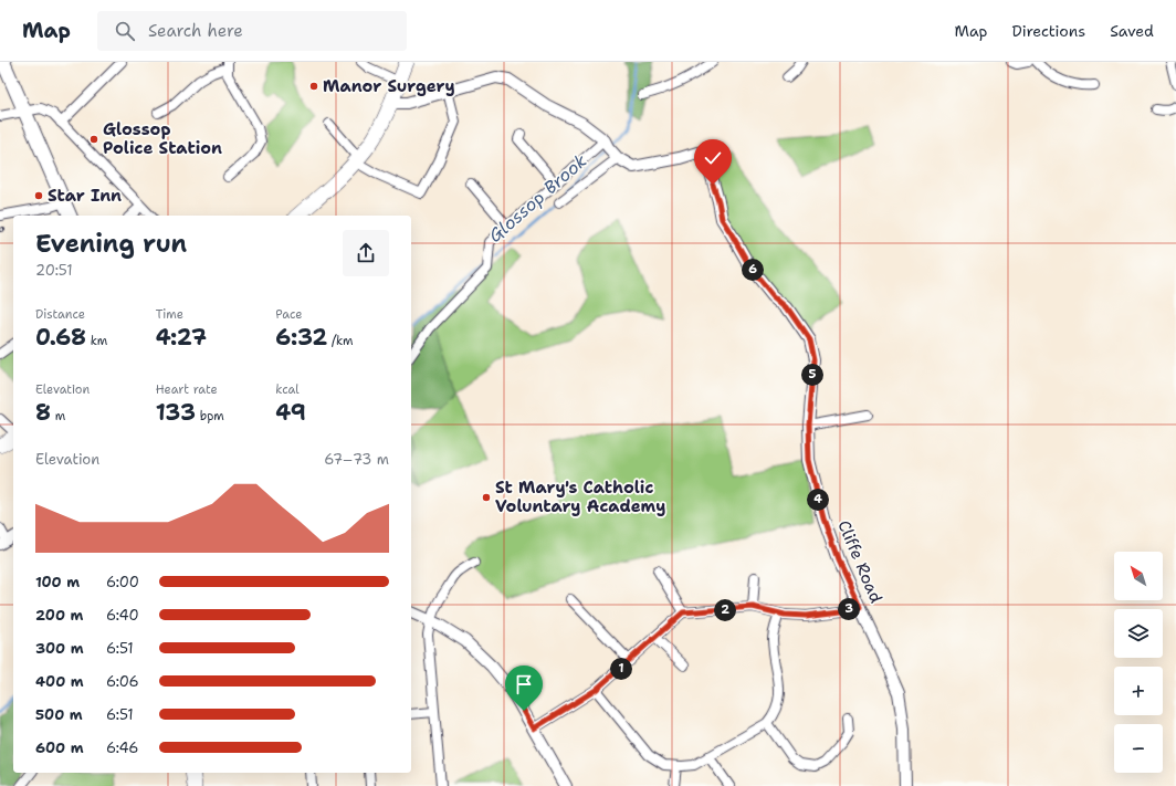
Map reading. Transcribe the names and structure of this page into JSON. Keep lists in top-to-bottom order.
{
  "streets": {
    "street": ["Cliffe Road"]
  },
  "water": ["Glossop Brook"],
  "places": [
    "Manor Surgery",
    "Glossop Police Station",
    "Star Inn",
    "St Mary's Catholic Voluntary Academy"
  ],
  "north": "top left",
  "page": {
    "header": "Map",
    "search": "Search here",
    "nav": ["Map", "Directions", "Saved"],
    "heading": ["Evening run", "20:51"],
    "pins": [
      "6",
      "5",
      "4",
      "3",
      "2",
      "1"
    ],
    "stats": [
      ["Distance", "0.68 km"],
      ["Time", "4:27"],
      ["Pace", "6:32 /km"],
      ["Elevation", "8 m"],
      ["Heart rate", "133 bpm"],
      ["kcal", "49"]
    ],
    "chart": ["Elevation", "67–73 m"],
    "map_buttons": ["+", "−"],
    "list": [
      {
        "name": "100 m",
        "note": "6:00"
      },
      {
        "name": "200 m",
        "note": "6:40"
      },
      {
        "name": "300 m",
        "note": "6:51"
      },
      {
        "name": "400 m",
        "note": "6:06"
      },
      {
        "name": "500 m",
        "note": "6:51"
      },
      {
        "name": "600 m",
        "note": "6:46"
      }
    ]
  }
}
